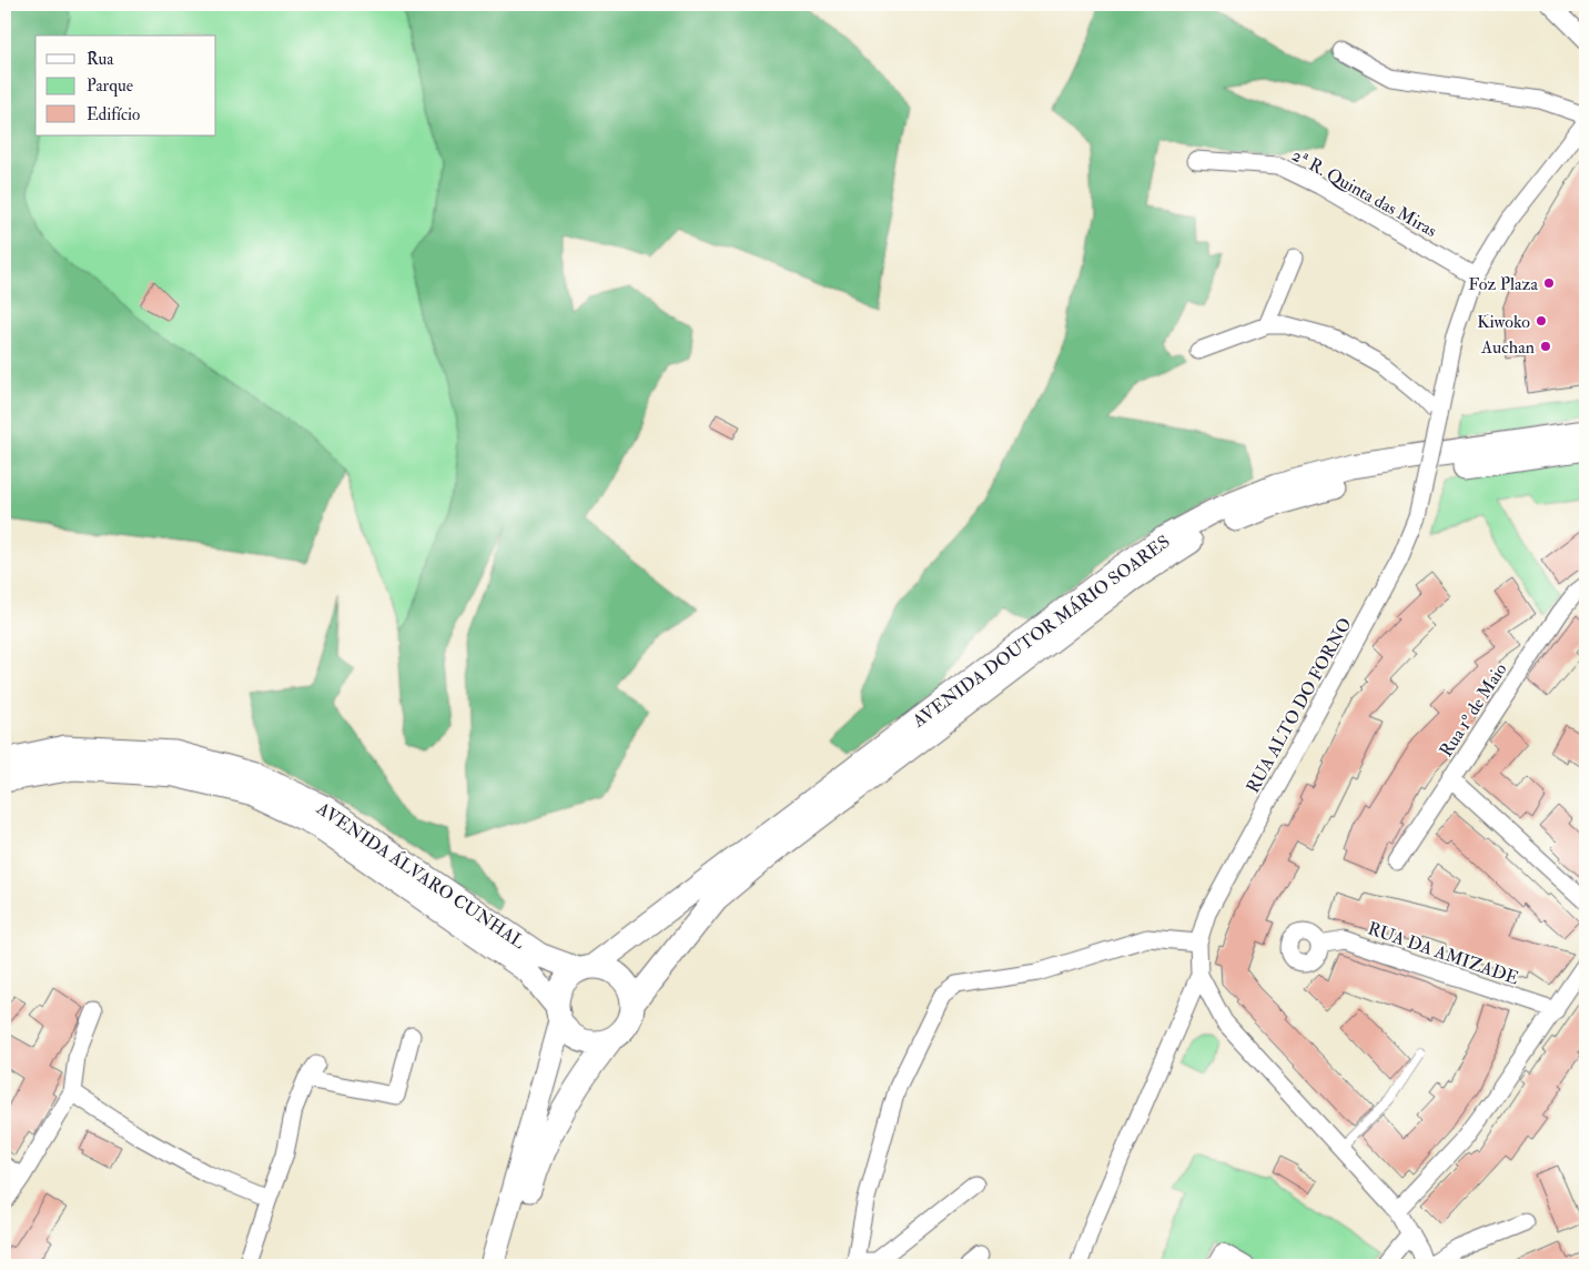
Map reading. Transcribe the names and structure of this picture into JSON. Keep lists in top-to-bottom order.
{
  "streets": {
    "main road": ["AVENIDA DOUTOR MÁRIO SOARES", "AVENIDA ÁLVARO CUNHAL"],
    "street": [
      "2ª R. Quinta das Miras",
      "RUA ALTO DO FORNO",
      "Rua 1º de Maio",
      "RUA DA AMIZADE"
    ]
  },
  "crossings": [
    ["2ª R. Quinta das Miras", "RUA ALTO DO FORNO"],
    ["AVENIDA DOUTOR MÁRIO SOARES", "AVENIDA ÁLVARO CUNHAL"]
  ],
  "places": ["Foz Plaza", "Kiwoko", "Auchan"],
  "legend": ["Rua", "Parque", "Edifício"]
}
